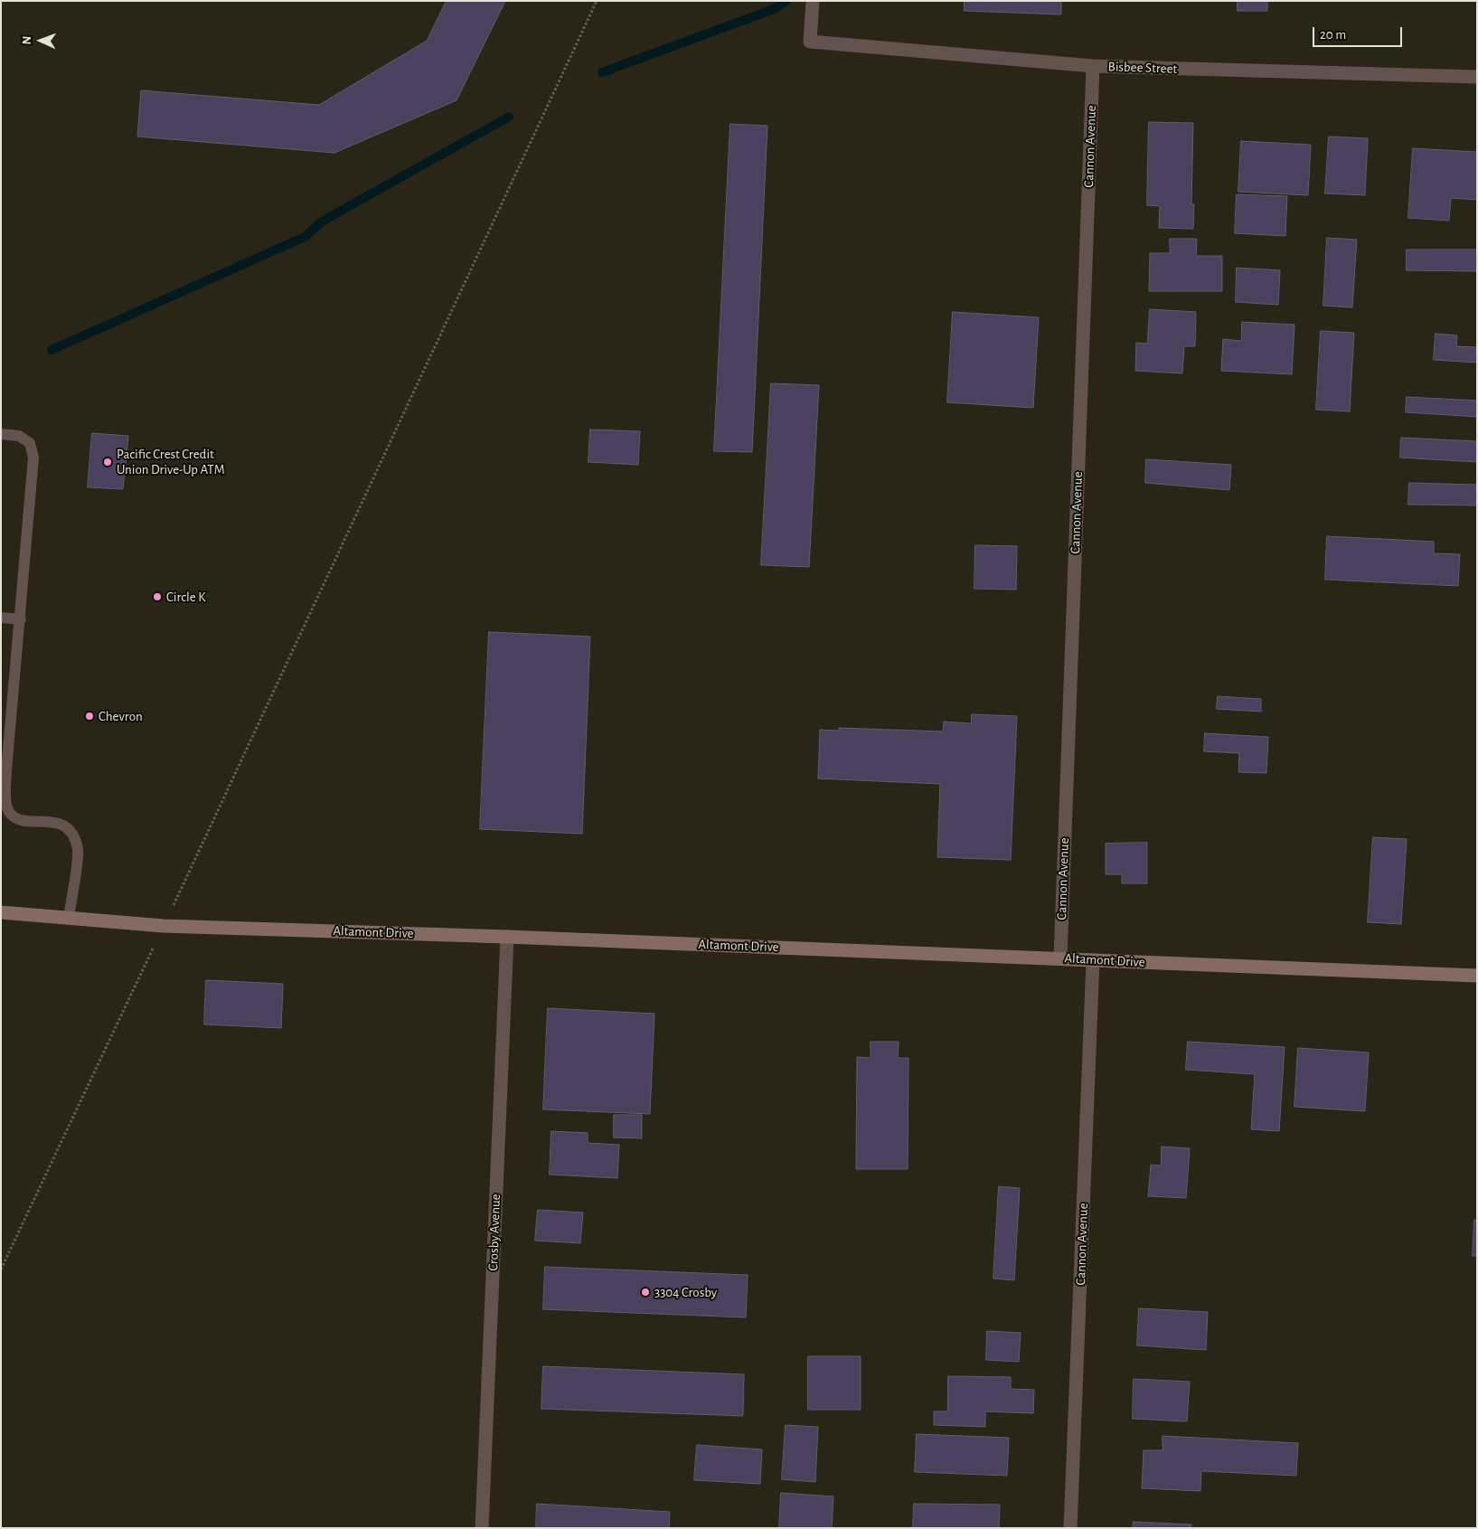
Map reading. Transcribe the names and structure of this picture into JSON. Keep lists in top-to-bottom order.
{
  "streets": {
    "main road": ["Altamont Drive"],
    "street": ["Bisbee Street", "Cannon Avenue", "Crosby Avenue"]
  },
  "crossings": [
    ["Bisbee Street", "Cannon Avenue"],
    ["Cannon Avenue", "Altamont Drive"],
    ["Altamont Drive", "Crosby Avenue"]
  ],
  "places": [
    "Pacific Crest Credit Union Drive-Up ATM",
    "Circle K",
    "Chevron",
    "3304 Crosby"
  ],
  "scale_bar": "20 m",
  "north": "left"
}
